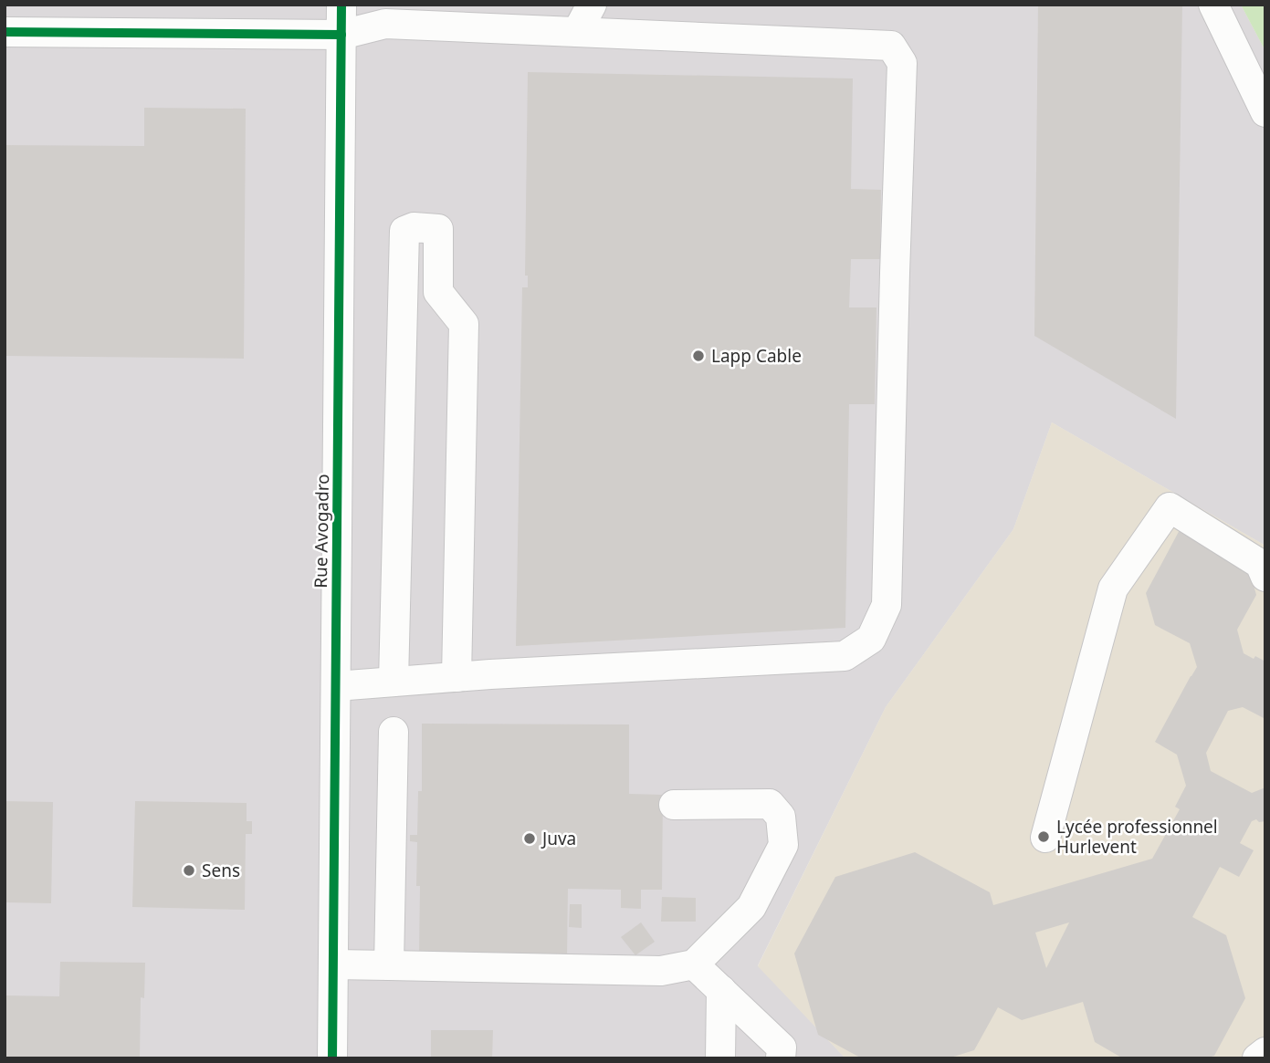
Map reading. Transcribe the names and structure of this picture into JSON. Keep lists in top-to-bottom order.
{
  "streets": {
    "street": ["Rue Avogadro"]
  },
  "places": [
    "Lapp Cable",
    "Lycée professionnel Hurlevent",
    "Juva",
    "Sens"
  ]
}
